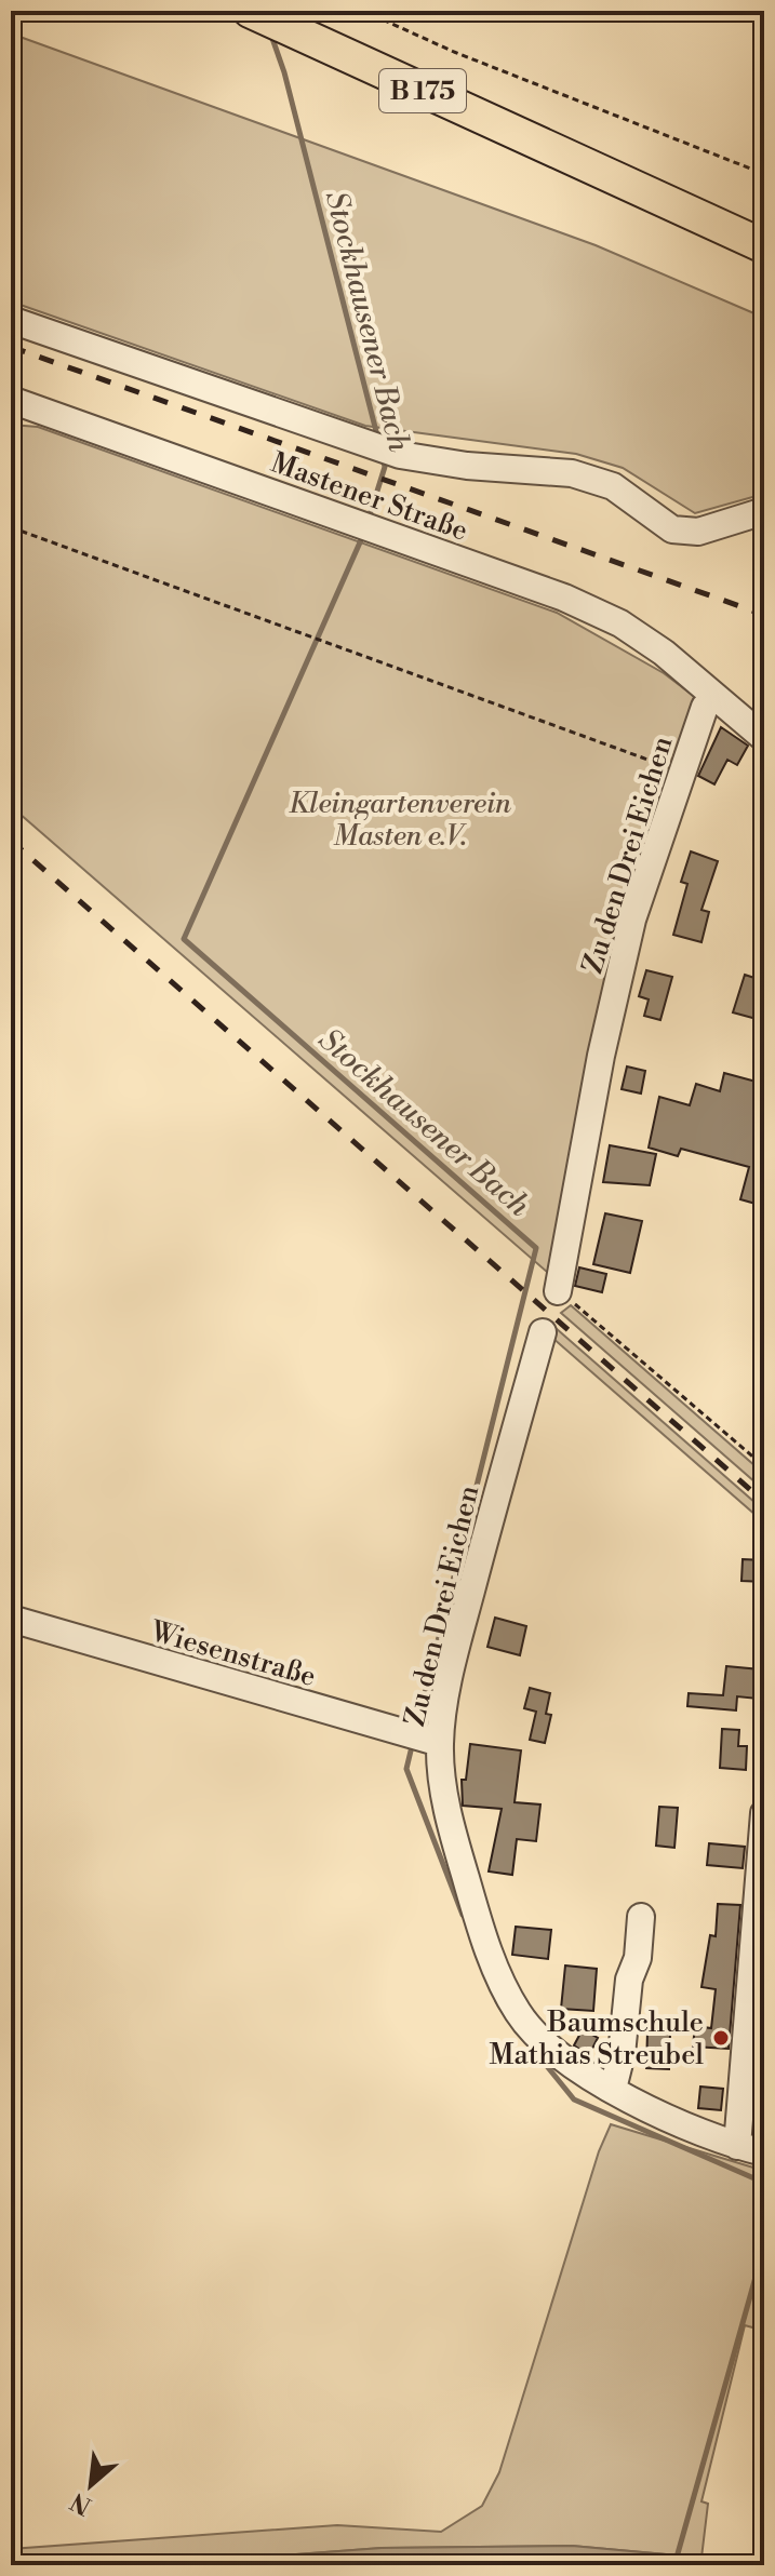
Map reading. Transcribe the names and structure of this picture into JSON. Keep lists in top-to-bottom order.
{
  "streets": {
    "main road": ["B 175"],
    "street": ["Mastener Straße", "Zu den Drei Eichen", "Wiesenstraße"]
  },
  "crossings": [
    ["Mastener Straße", "Zu den Drei Eichen"],
    ["Zu den Drei Eichen", "Wiesenstraße"]
  ],
  "water": ["Stockhausener Bach"],
  "parks": ["Kleingartenverein Masten e.V."],
  "places": ["Baumschule Mathias Streubel"],
  "north": "bottom left"
}
